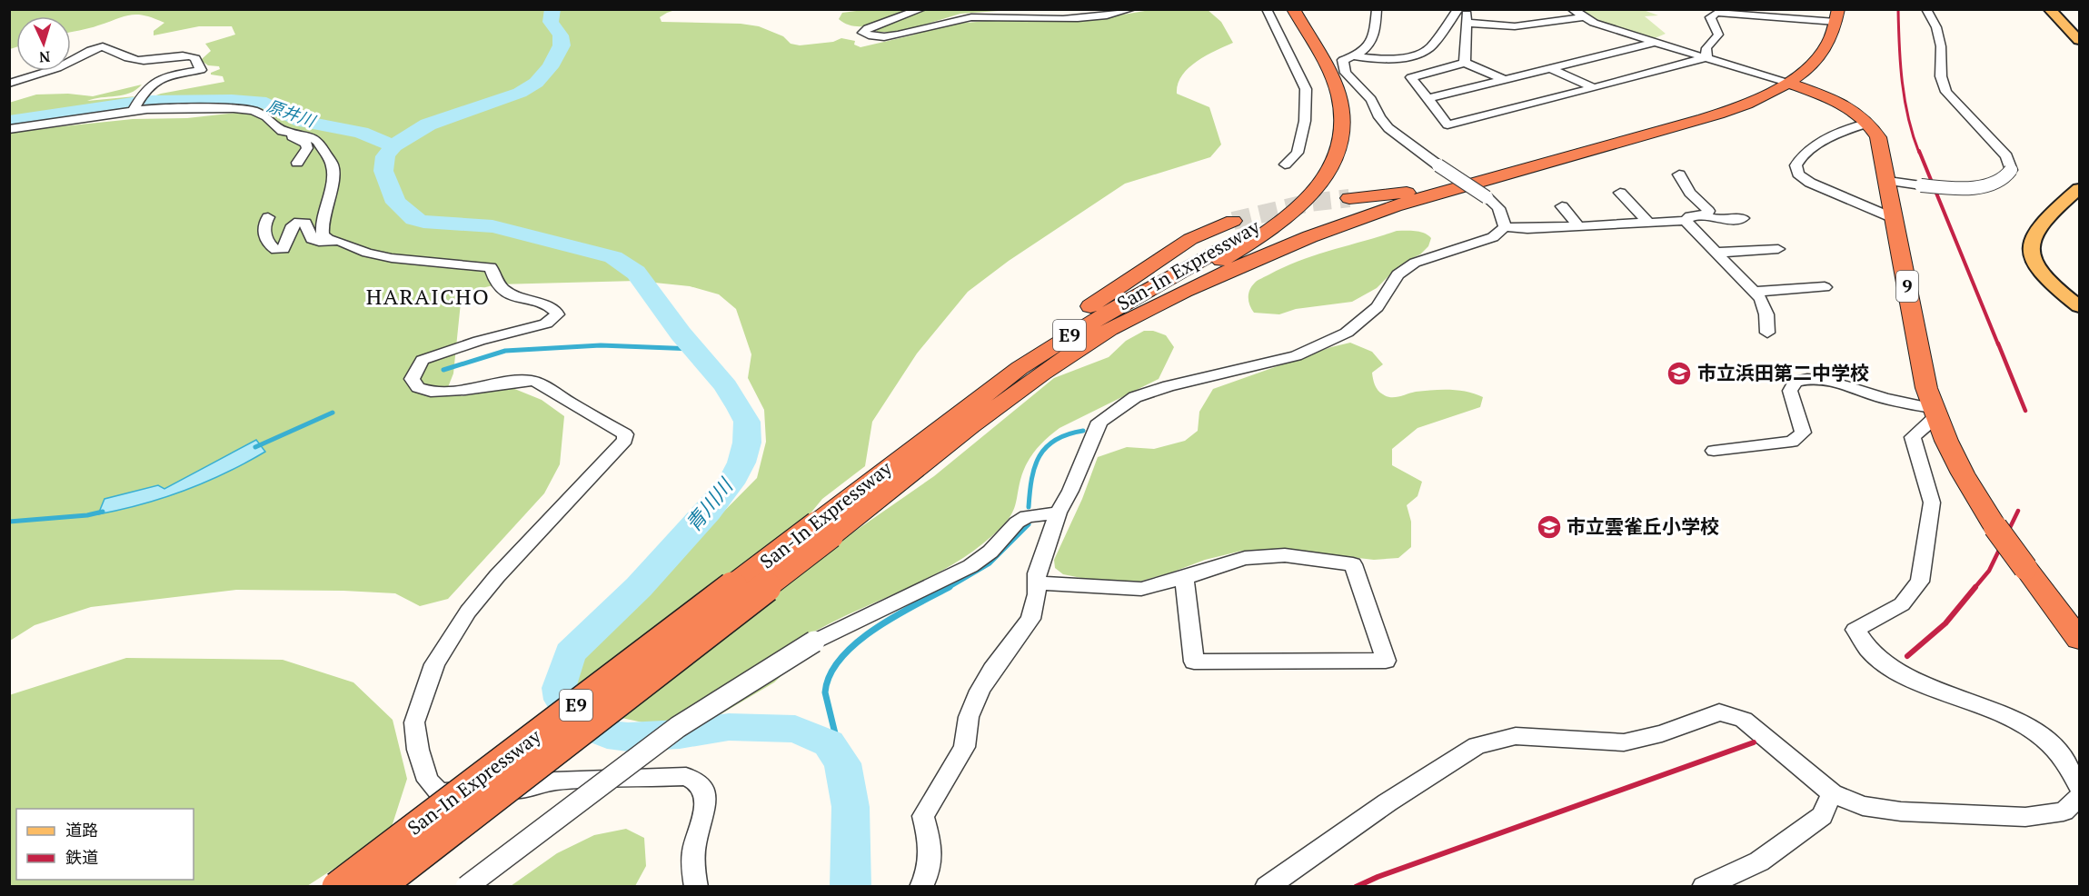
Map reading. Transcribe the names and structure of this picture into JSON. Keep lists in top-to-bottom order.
{
  "streets": {
    "highway": ["San-In Expressway", "9", "E9"]
  },
  "districts": ["HARAICHO"],
  "water": ["原井川", "青川川"],
  "places": {
    "school or university": ["市立浜田第二中学校", "市立雲雀丘小学校"]
  },
  "legend": ["道路", "鉄道"],
  "north": "bottom"
}
